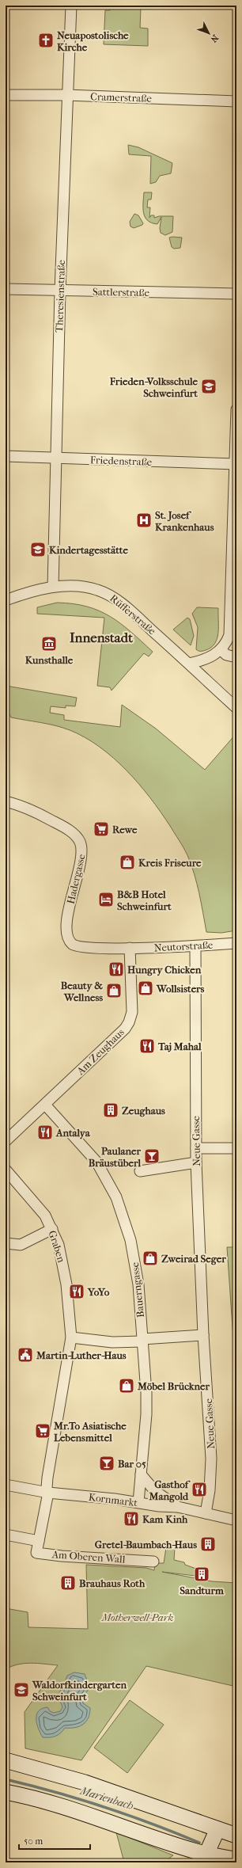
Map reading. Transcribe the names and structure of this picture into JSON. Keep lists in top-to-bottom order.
{
  "streets": {
    "street": [
      "Cramerstraße",
      "Sattlerstraße",
      "Theresienstraße",
      "Friedenstraße",
      "Rüfferstraße",
      "Hadergasse",
      "Neutorstraße",
      "Am Zeughaus",
      "Neue Gasse",
      "Graben",
      "Bauerngasse",
      "Kornmarkt",
      "Am Oberen Wall"
    ]
  },
  "crossings": [
    ["Cramerstraße", "Theresienstraße"],
    ["Sattlerstraße", "Theresienstraße"],
    ["Theresienstraße", "Friedenstraße"],
    ["Theresienstraße", "Rüfferstraße"],
    ["Hadergasse", "Neutorstraße"],
    ["Neutorstraße", "Am Zeughaus"],
    ["Neutorstraße", "Neue Gasse"],
    ["Am Zeughaus", "Bauerngasse"],
    ["Neue Gasse", "Kornmarkt"],
    ["Graben", "Kornmarkt"],
    ["Graben", "Am Oberen Wall"],
    ["Bauerngasse", "Kornmarkt"],
    ["Kornmarkt", "Am Oberen Wall"]
  ],
  "districts": ["Innenstadt"],
  "water": ["Marienbach"],
  "parks": ["Motherwell-Park"],
  "places": {
    "church": ["Neuapostolische Kirche"],
    "school or university": ["Frieden-Volksschule Schweinfurt", "Kindertagesstätte", "Waldorfkindergarten Schweinfurt"],
    "hospital": ["St. Josef Krankenhaus"],
    "museum": ["Kunsthalle"],
    "supermarket": ["Rewe", "Mr.To Asiatische Lebensmittel"],
    "shop": [
      "Kreis Friseure",
      "Wollsisters",
      "Beauty & Wellness",
      "Zweirad Seger",
      "Möbel Brückner"
    ],
    "hotel": ["B&B Hotel Schweinfurt"],
    "restaurant": [
      "Hungry Chicken",
      "Taj Mahal",
      "Antalya",
      "YoYo",
      "Gasthof Mangold",
      "Kam Kinh"
    ],
    "building": [
      "Zeughaus",
      "Gretel-Baumbach-Haus",
      "Sandturm",
      "Brauhaus Roth"
    ],
    "bar": ["Paulaner Bräustüberl", "Bar 05"],
    "public building": ["Martin-Luther-Haus"]
  },
  "scale_bar": "50 m",
  "north": "bottom right"
}
